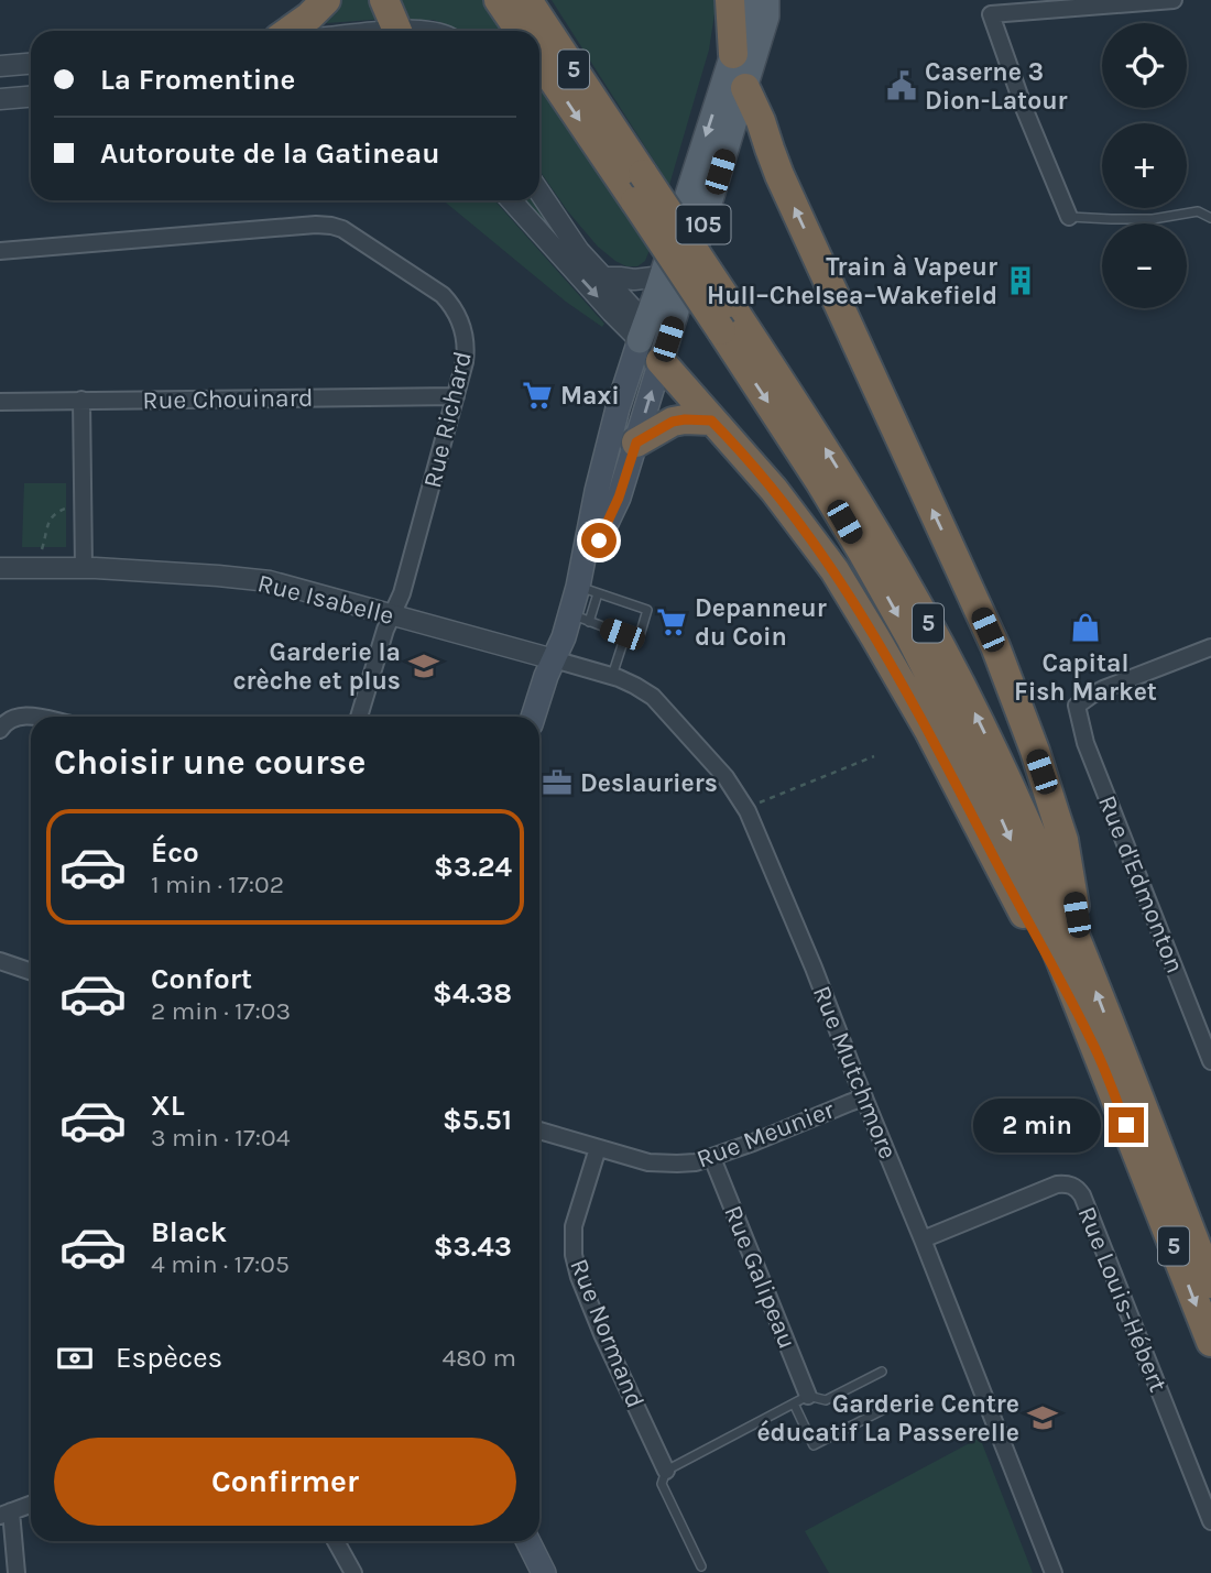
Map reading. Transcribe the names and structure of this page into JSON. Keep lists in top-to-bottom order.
{
  "streets": {
    "highway": ["5"],
    "main road": ["105"],
    "street": [
      "Rue Chouinard",
      "Rue Richard",
      "Rue Isabelle",
      "Rue d'Edmonton",
      "Rue Mutchmore",
      "Rue Meunier",
      "Rue Galipeau",
      "Rue Louis-Hébert",
      "Rue Normand"
    ]
  },
  "crossings": [
    ["Rue Chouinard", "Rue Richard"],
    ["Rue Richard", "Rue Isabelle"],
    ["Rue Isabelle", "Rue Mutchmore"],
    ["Rue Mutchmore", "Rue Meunier"],
    ["Rue Mutchmore", "Rue Louis-Hébert"],
    ["Rue Meunier", "Rue Galipeau"],
    ["Rue Meunier", "Rue Normand"]
  ],
  "places": {
    "public building": ["Caserne 3 Dion-Latour"],
    "building": ["Train à Vapeur Hull–Chelsea–Wakefield"],
    "supermarket": ["Maxi", "Depanneur du Coin"],
    "shop": ["Capital Fish Market"],
    "school or university": ["Garderie la crèche et plus", "Garderie Centre éducatif La Passerelle"],
    "office": ["Deslauriers"]
  },
  "page": {
    "map_buttons": ["+", "−"],
    "banner": ["La Fromentine", "Autoroute de la Gatineau"],
    "heading": "Choisir une course",
    "list": [
      {
        "name": "Éco",
        "note": "1 min · 17:02",
        "value": "$3.24"
      },
      {
        "name": "Confort",
        "note": "2 min · 17:03",
        "value": "$4.38"
      },
      {
        "name": "XL",
        "note": "3 min · 17:04",
        "value": "$5.51"
      },
      {
        "name": "Black",
        "note": "4 min · 17:05",
        "value": "$3.43"
      }
    ],
    "bubble": "2 min",
    "pay": ["Espèces", "480 m"],
    "buttons": "Confirmer"
  }
}
